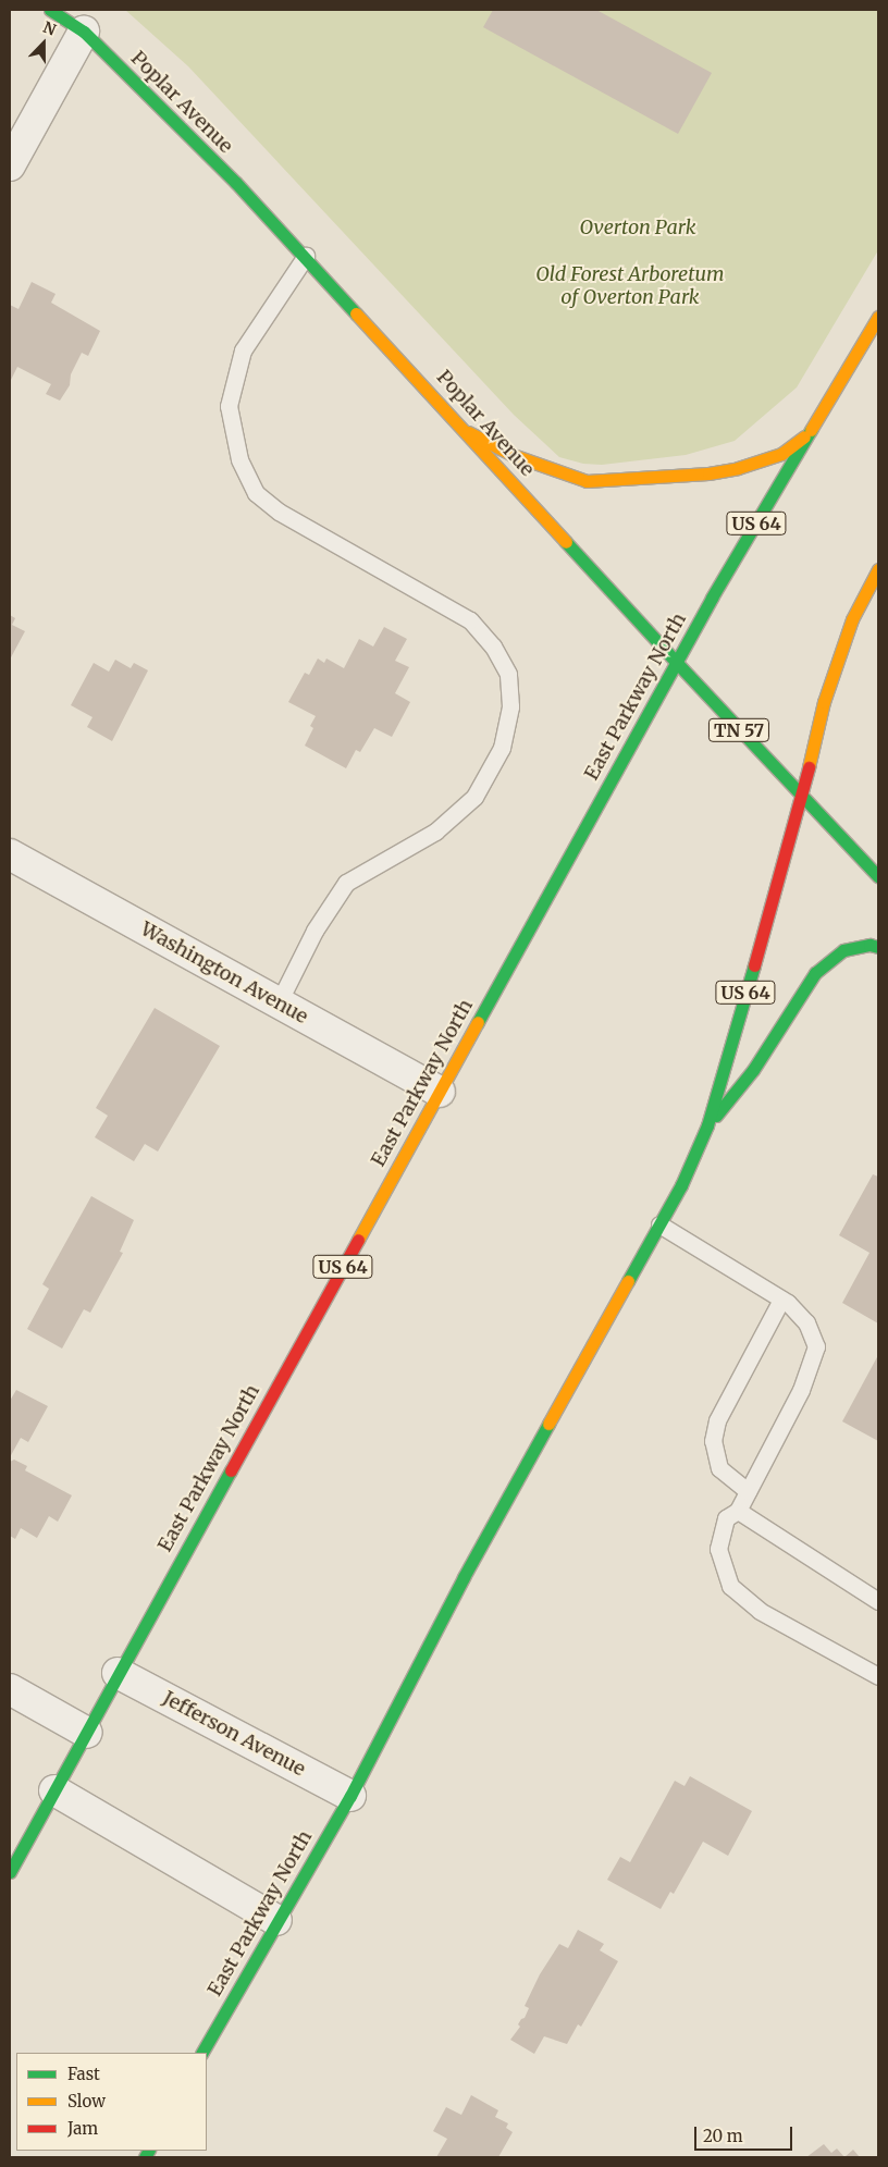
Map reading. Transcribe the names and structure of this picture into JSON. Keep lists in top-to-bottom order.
{
  "streets": {
    "main road": [
      "Poplar Avenue",
      "US 64",
      "East Parkway North",
      "TN 57"
    ],
    "street": ["Washington Avenue", "Jefferson Avenue"]
  },
  "crossings": [
    ["Poplar Avenue", "East Parkway North"],
    ["East Parkway North", "Washington Avenue"],
    ["East Parkway North", "Jefferson Avenue"]
  ],
  "parks": ["Overton Park", "Old Forest Arboretum of Overton Park"],
  "legend": ["Fast", "Slow", "Jam"],
  "scale_bar": "20 m",
  "north": "top"
}
